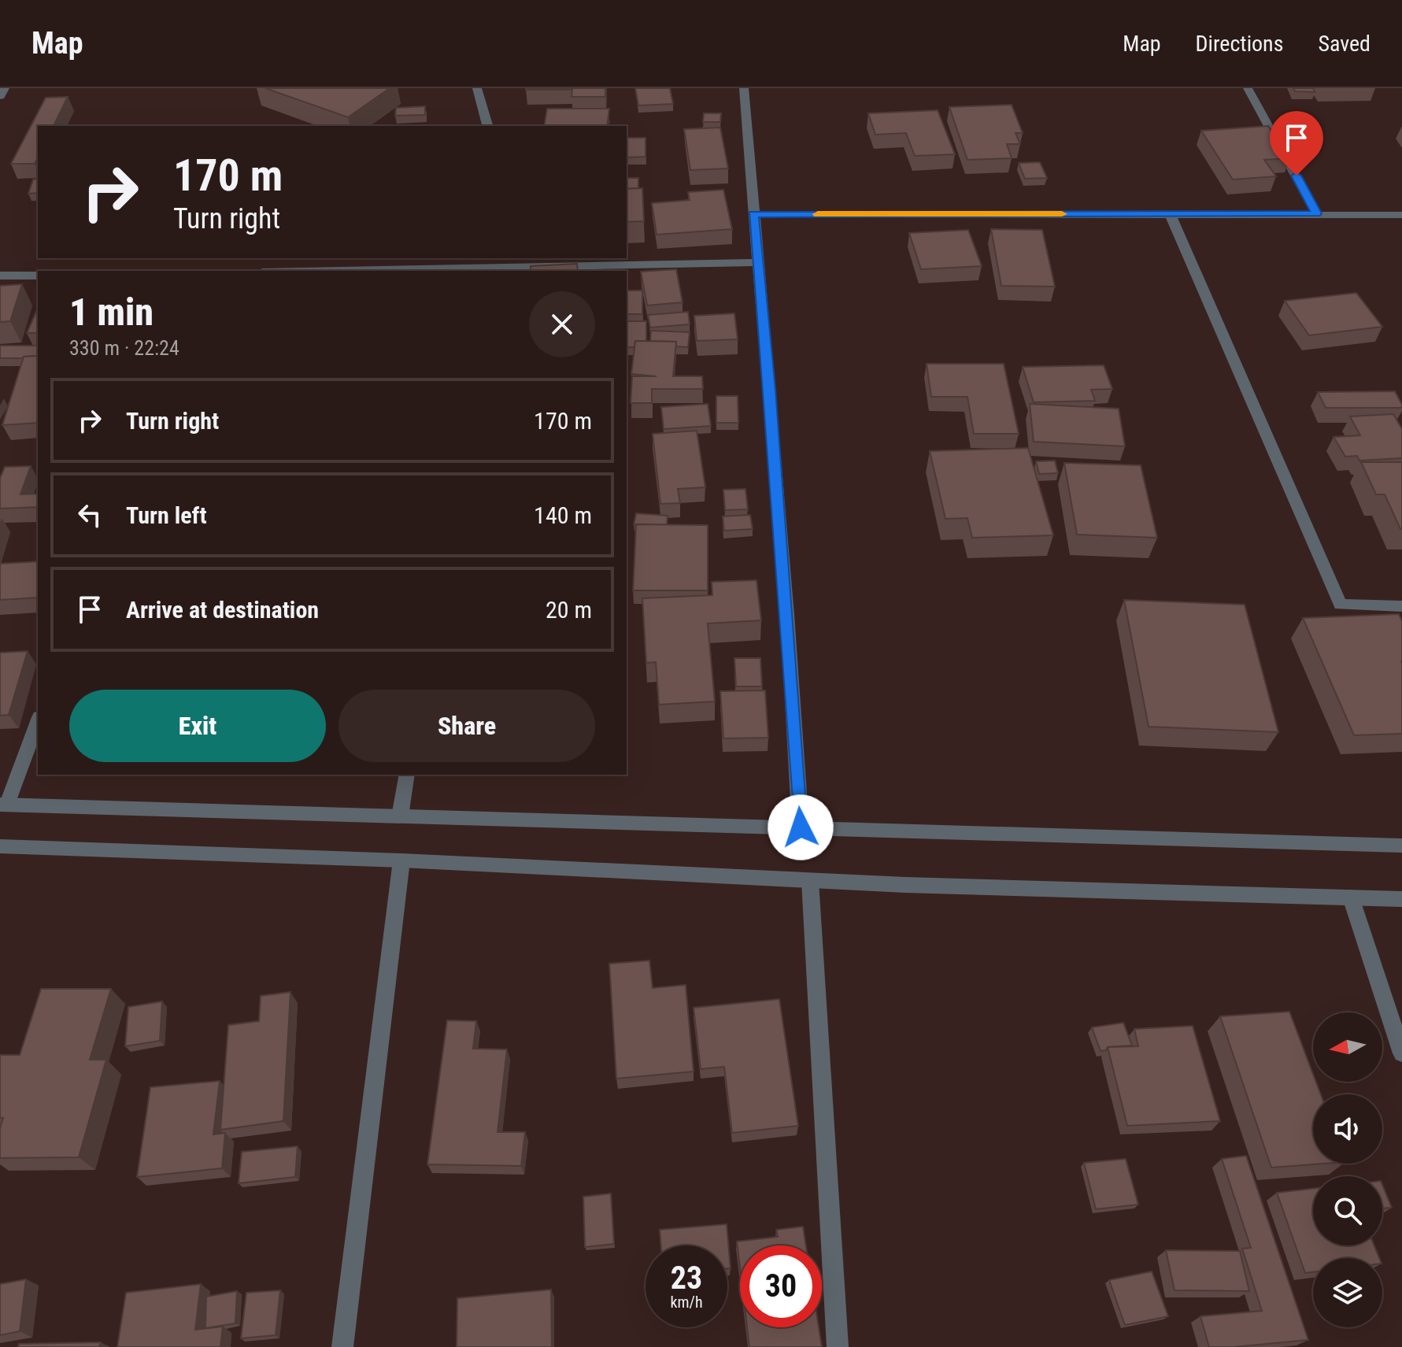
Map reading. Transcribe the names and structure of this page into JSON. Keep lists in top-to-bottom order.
{
  "north": "left",
  "page": {
    "header": "Map",
    "nav": ["Map", "Directions", "Saved"],
    "turn": ["170 m", "Turn right"],
    "heading": ["1 min", "330 m · 22:24"],
    "list": [
      {
        "name": "Turn right",
        "value": "170 m"
      },
      {
        "name": "Turn left",
        "value": "140 m"
      },
      {
        "name": "Arrive at destination",
        "value": "20 m"
      }
    ],
    "buttons": ["Exit", "Share"],
    "speed": "23 km/h",
    "limit": "30"
  }
}
